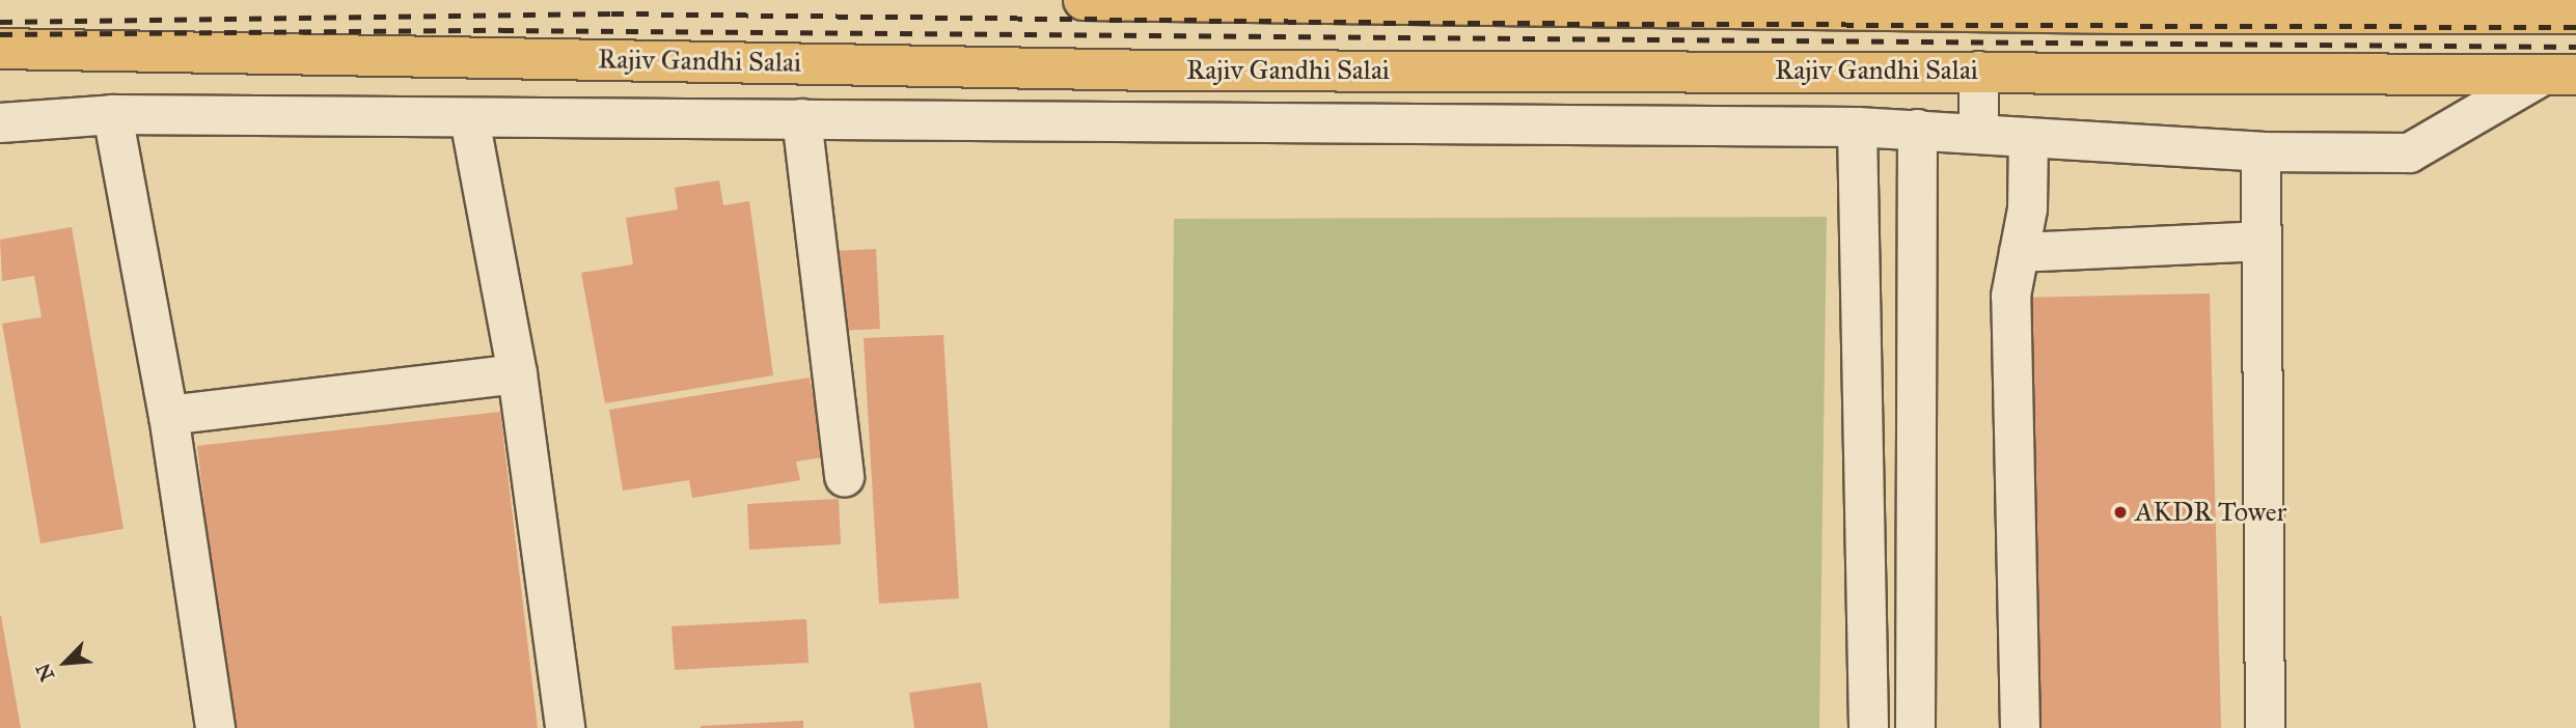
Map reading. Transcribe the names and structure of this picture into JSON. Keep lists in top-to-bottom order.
{
  "streets": {
    "main road": ["Rajiv Gandhi Salai"]
  },
  "places": ["AKDR Tower"],
  "north": "bottom left"
}
